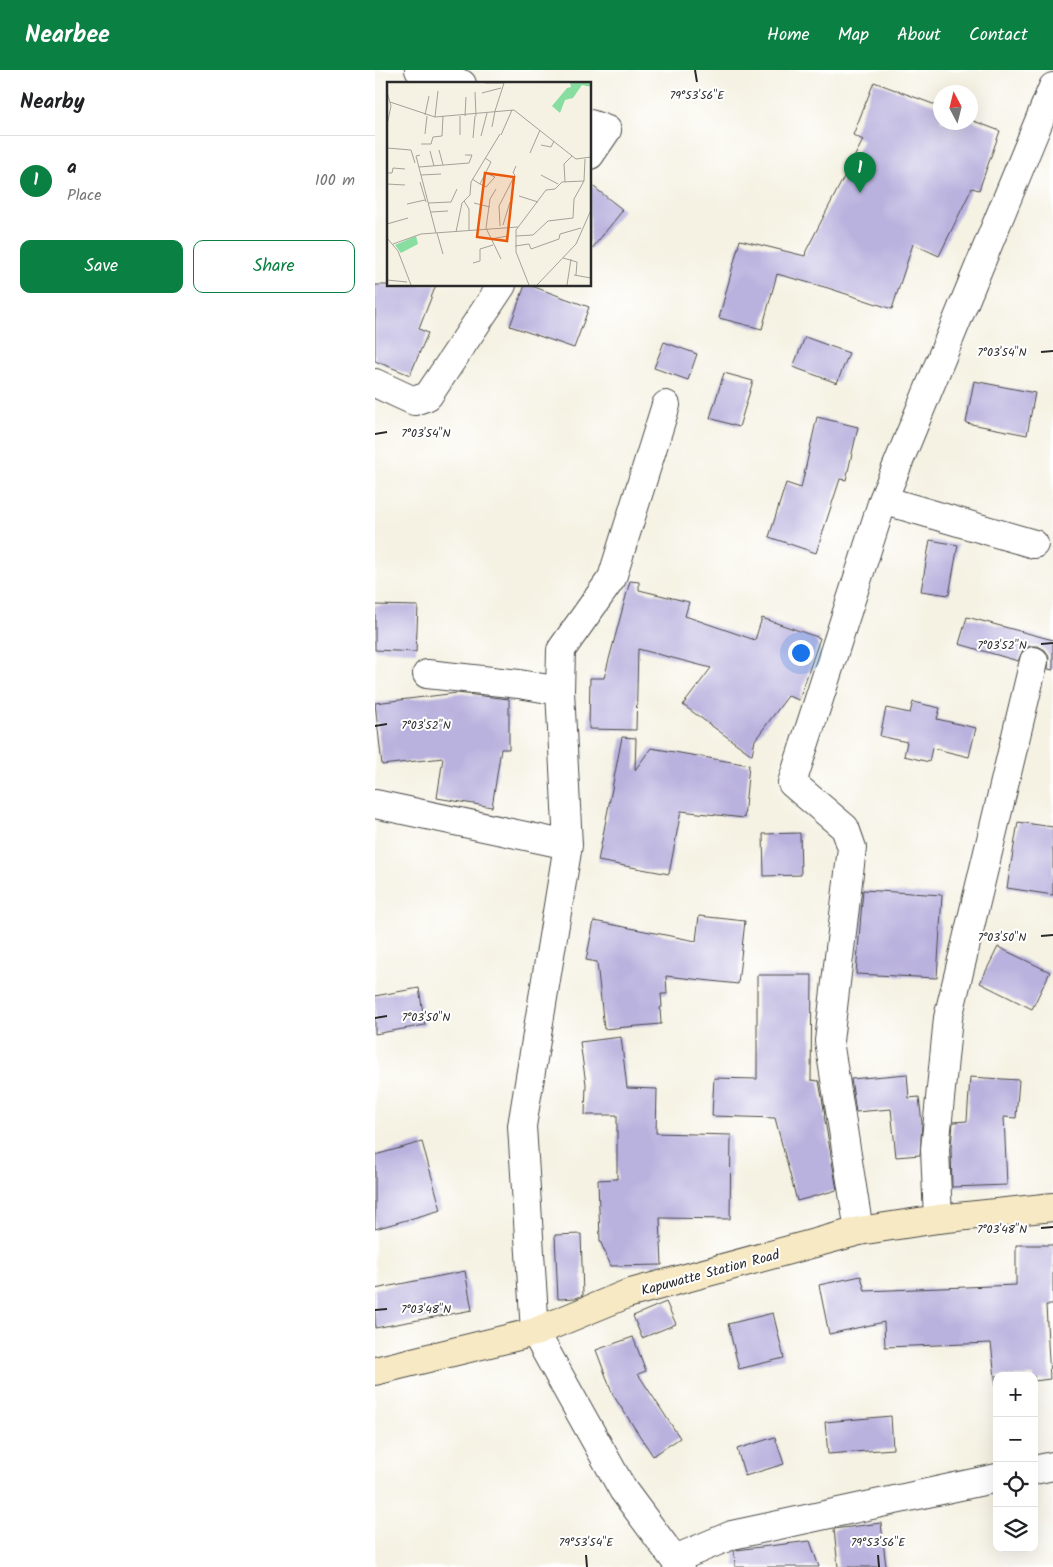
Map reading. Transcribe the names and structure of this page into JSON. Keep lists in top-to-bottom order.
{
  "streets": {
    "street": ["Kapuwatte Station Road"]
  },
  "north": "top",
  "page": {
    "header": "Nearbee",
    "nav": [
      "Home",
      "Map",
      "About",
      "Contact"
    ],
    "heading": "Nearby",
    "list": [
      {
        "mark": "1",
        "name": "a",
        "note": "Place",
        "value": "100 m"
      }
    ],
    "pins": "1",
    "buttons": ["Save", "Share"],
    "map_buttons": ["+", "−"]
  },
  "coordinates": [
    "79°53'56\"E",
    "7°03'54\"N",
    "7°03'52\"N",
    "7°03'50\"N",
    "7°03'48\"N",
    "79°53'54\"E"
  ]
}
